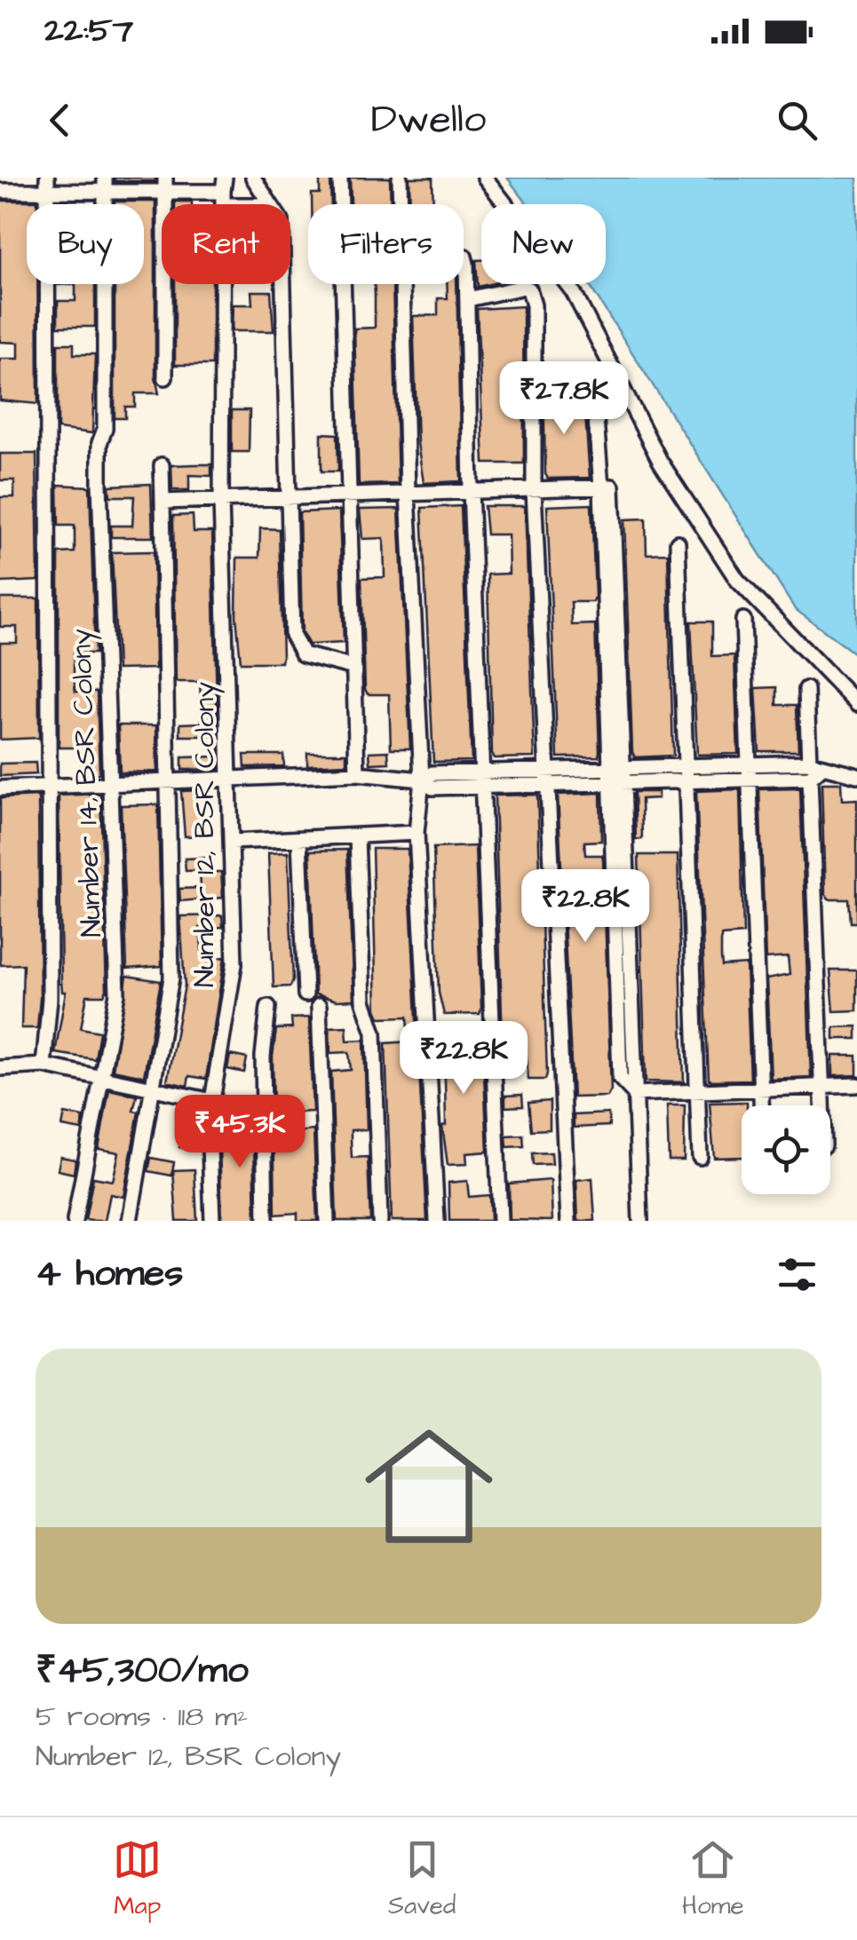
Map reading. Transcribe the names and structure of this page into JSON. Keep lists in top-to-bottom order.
{
  "streets": {
    "street": ["Number 14, BSR Colony", "Number 12, BSR Colony"]
  },
  "page": {
    "status": "22:57",
    "header": "Dwello",
    "chip": [
      "Buy",
      "Rent",
      "Filters",
      "New"
    ],
    "price": [
      "₹27.8K",
      "₹22.8K",
      "₹22.8K",
      "₹45.3K"
    ],
    "heading": "4 homes",
    "list": [
      {
        "name": "₹45,300/mo",
        "note": "5 rooms · 118 m² · Number 12, BSR Colony"
      }
    ],
    "tabs": ["Map", "Saved", "Home"]
  }
}
